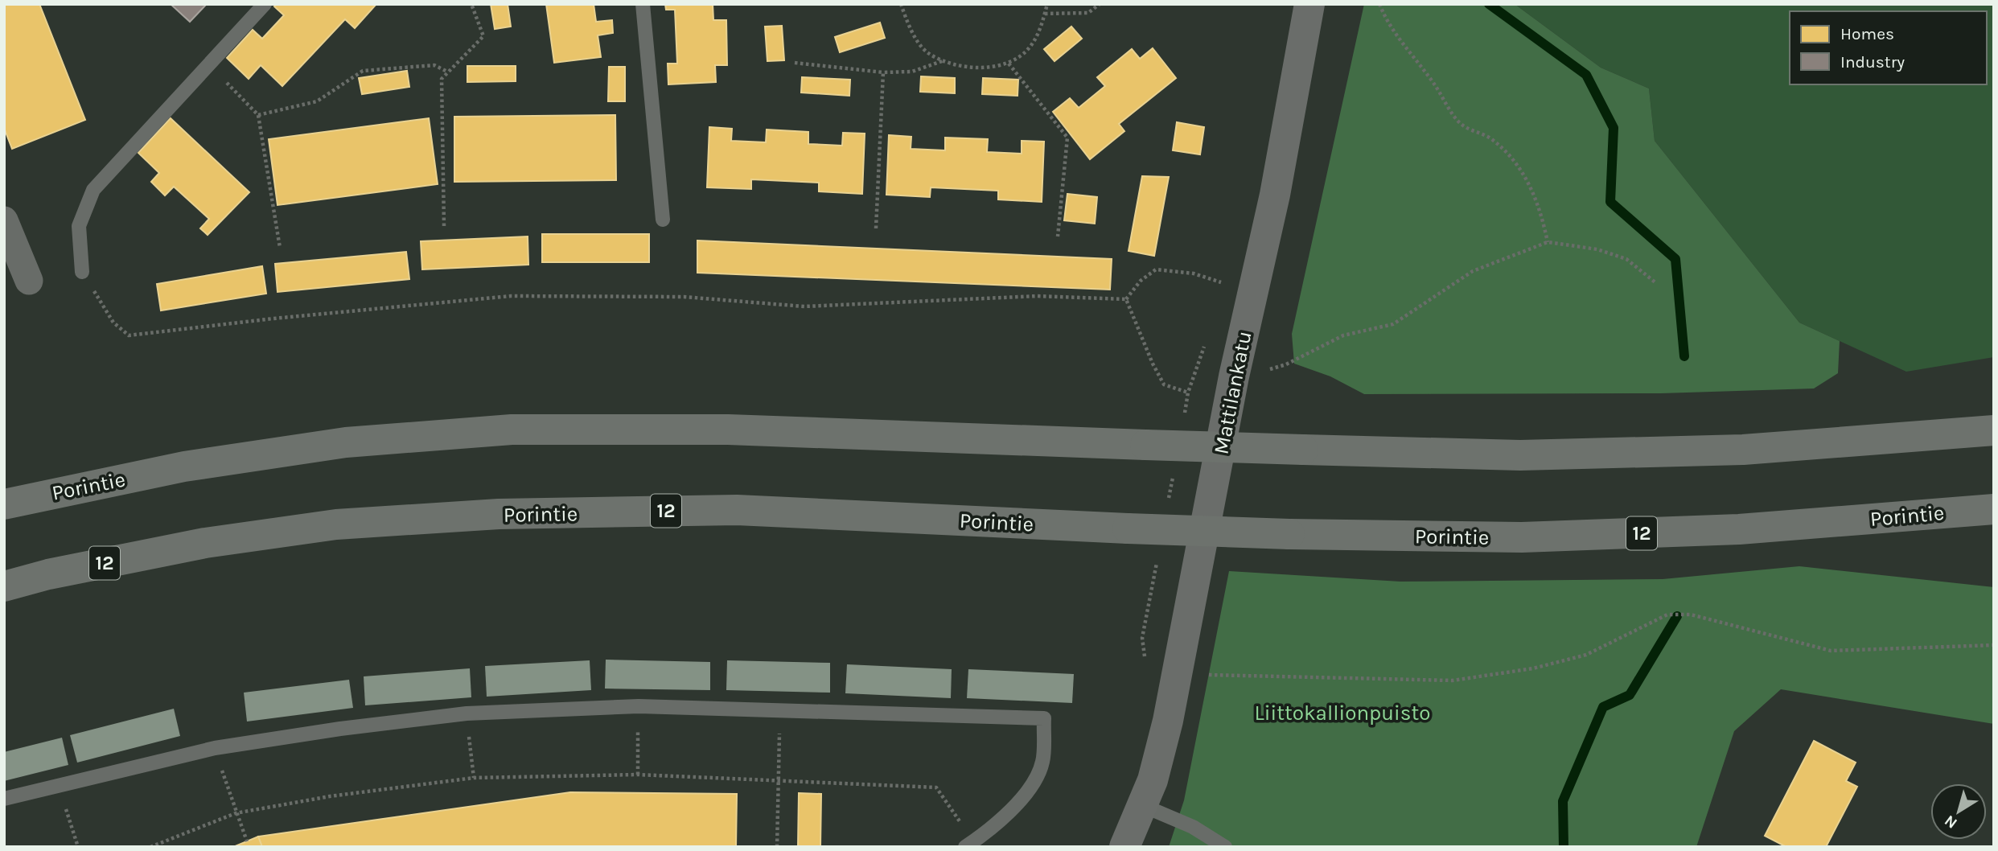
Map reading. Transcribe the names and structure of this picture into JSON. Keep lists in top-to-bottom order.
{
  "streets": {
    "highway": ["Porintie", "12"],
    "street": ["Mattilankatu"]
  },
  "parks": ["Liittokallionpuisto"],
  "legend": ["Homes", "Industry"],
  "north": "bottom left"
}
